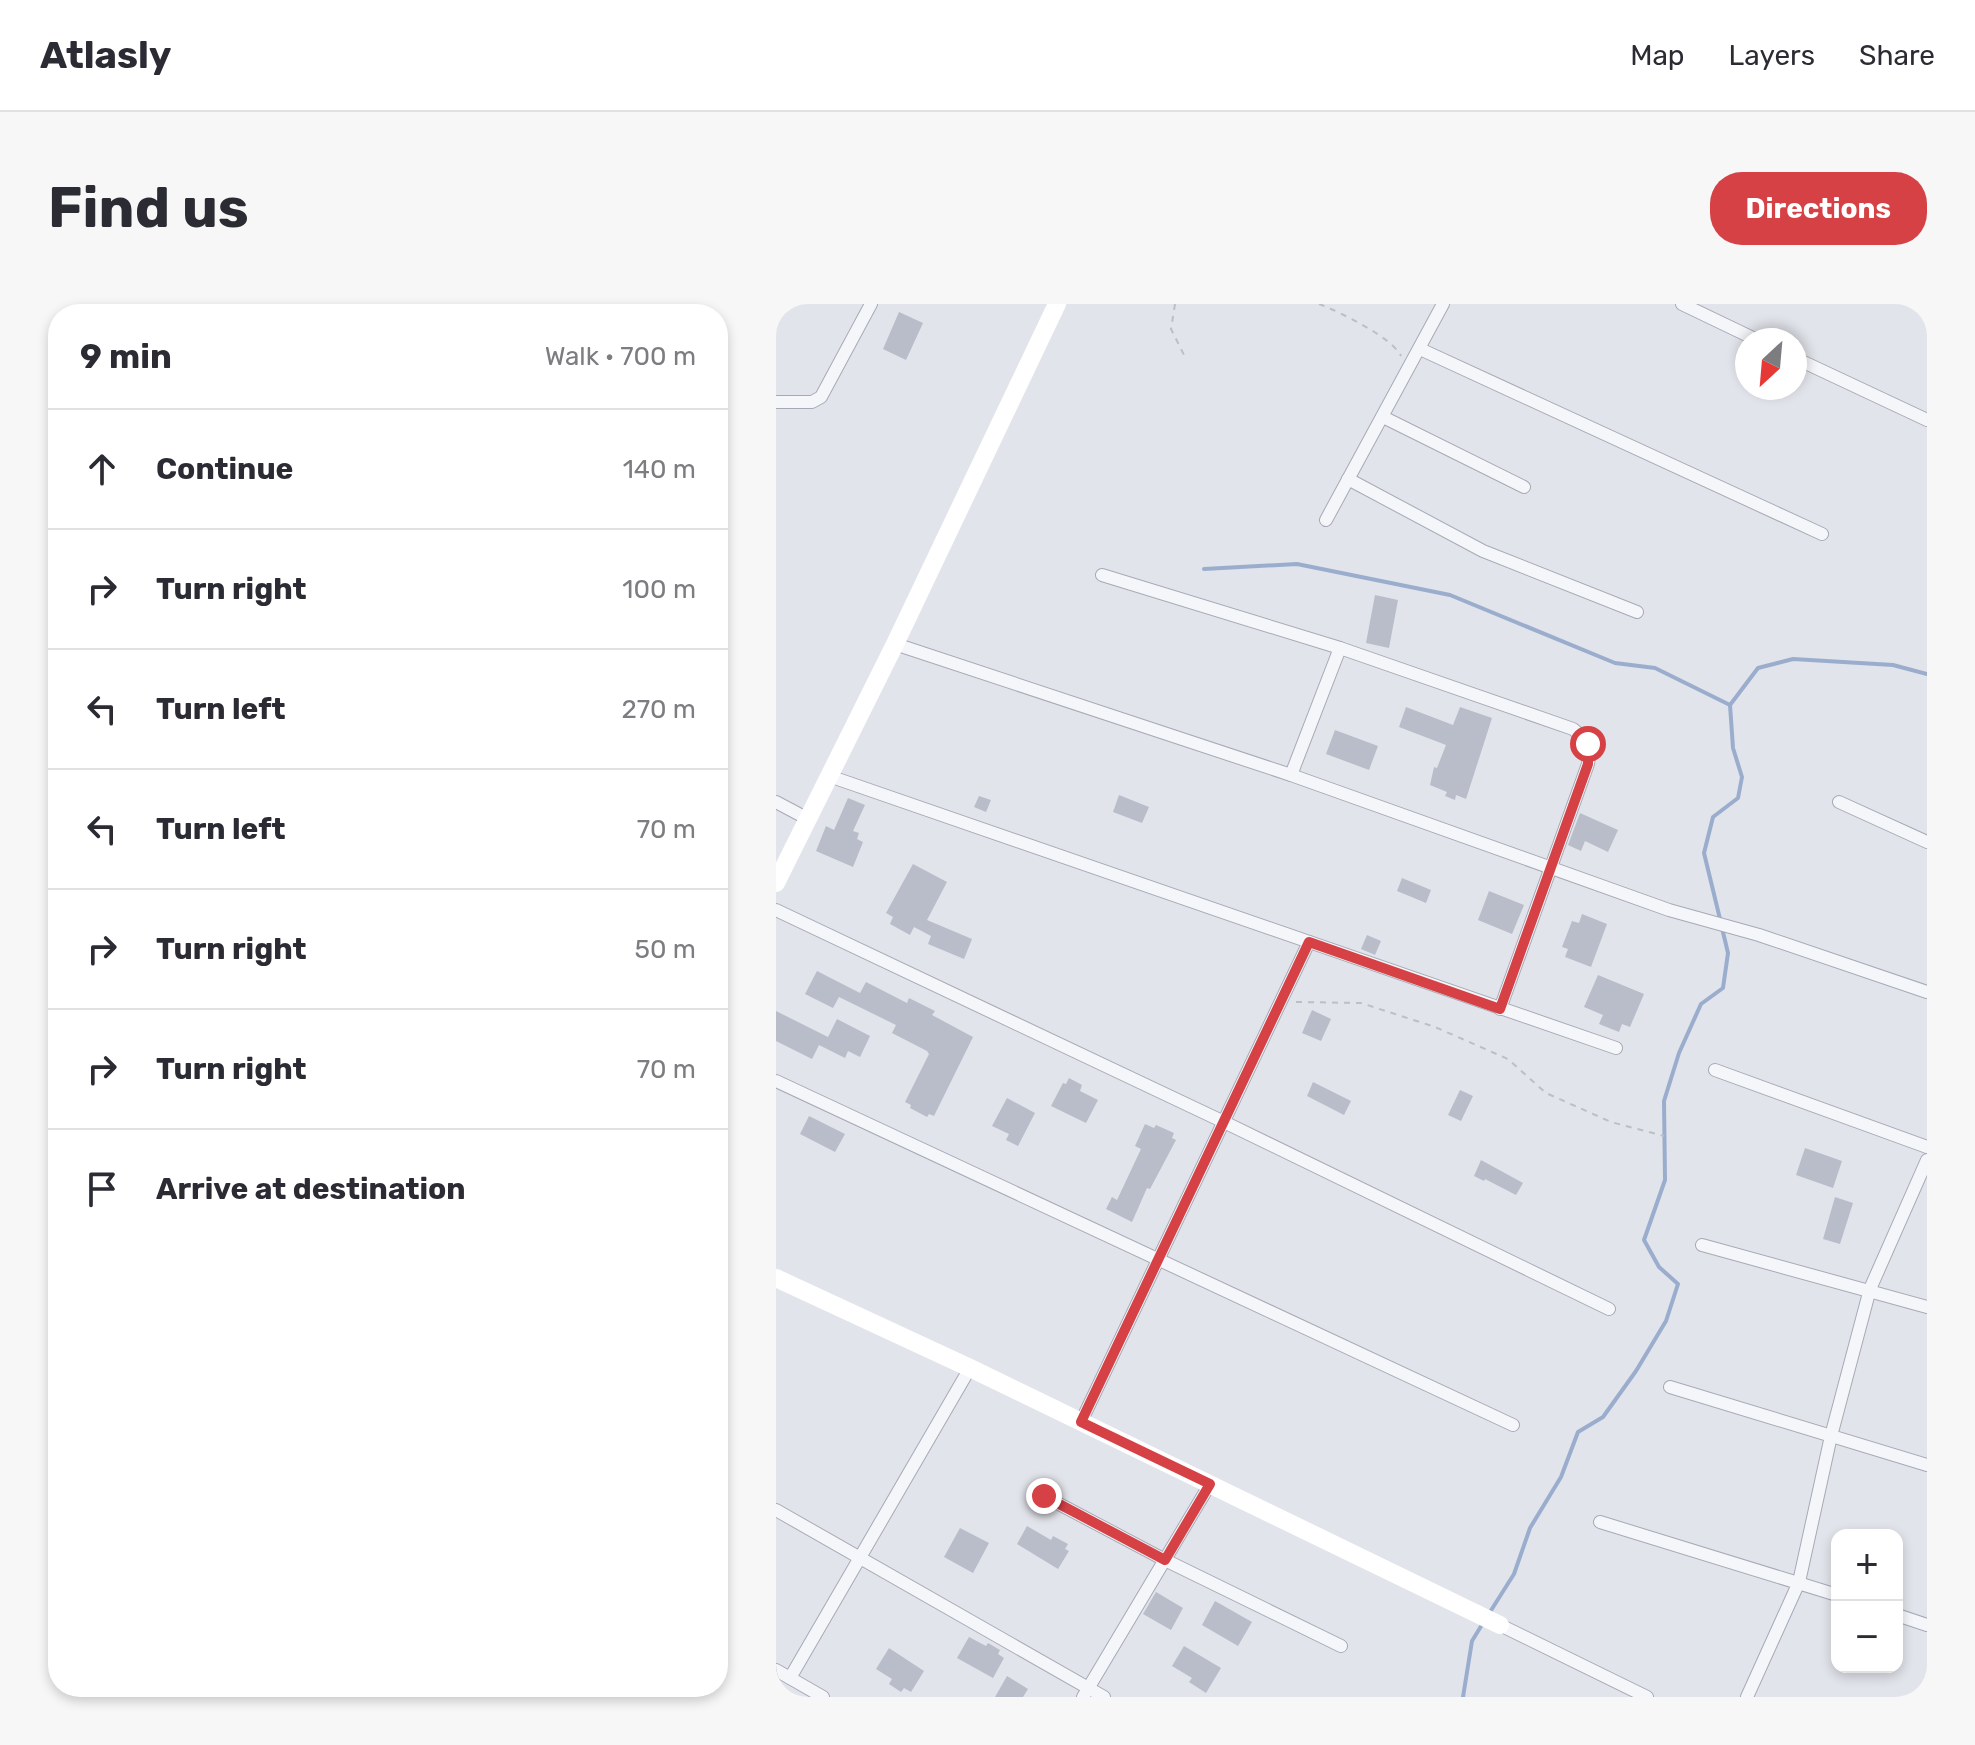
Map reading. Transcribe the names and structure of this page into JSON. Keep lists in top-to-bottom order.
{
  "north": "bottom left",
  "page": {
    "header": "Atlasly",
    "nav": ["Map", "Layers", "Share"],
    "buttons": "Directions",
    "title": "Find us",
    "heading": ["9 min", "Walk · 700 m"],
    "list": [
      ["Continue", "140 m"],
      ["Turn right", "100 m"],
      ["Turn left", "270 m"],
      ["Turn left", "70 m"],
      ["Turn right", "50 m"],
      ["Turn right", "70 m"],
      "Arrive at destination"
    ],
    "map_buttons": ["+", "−"]
  }
}
